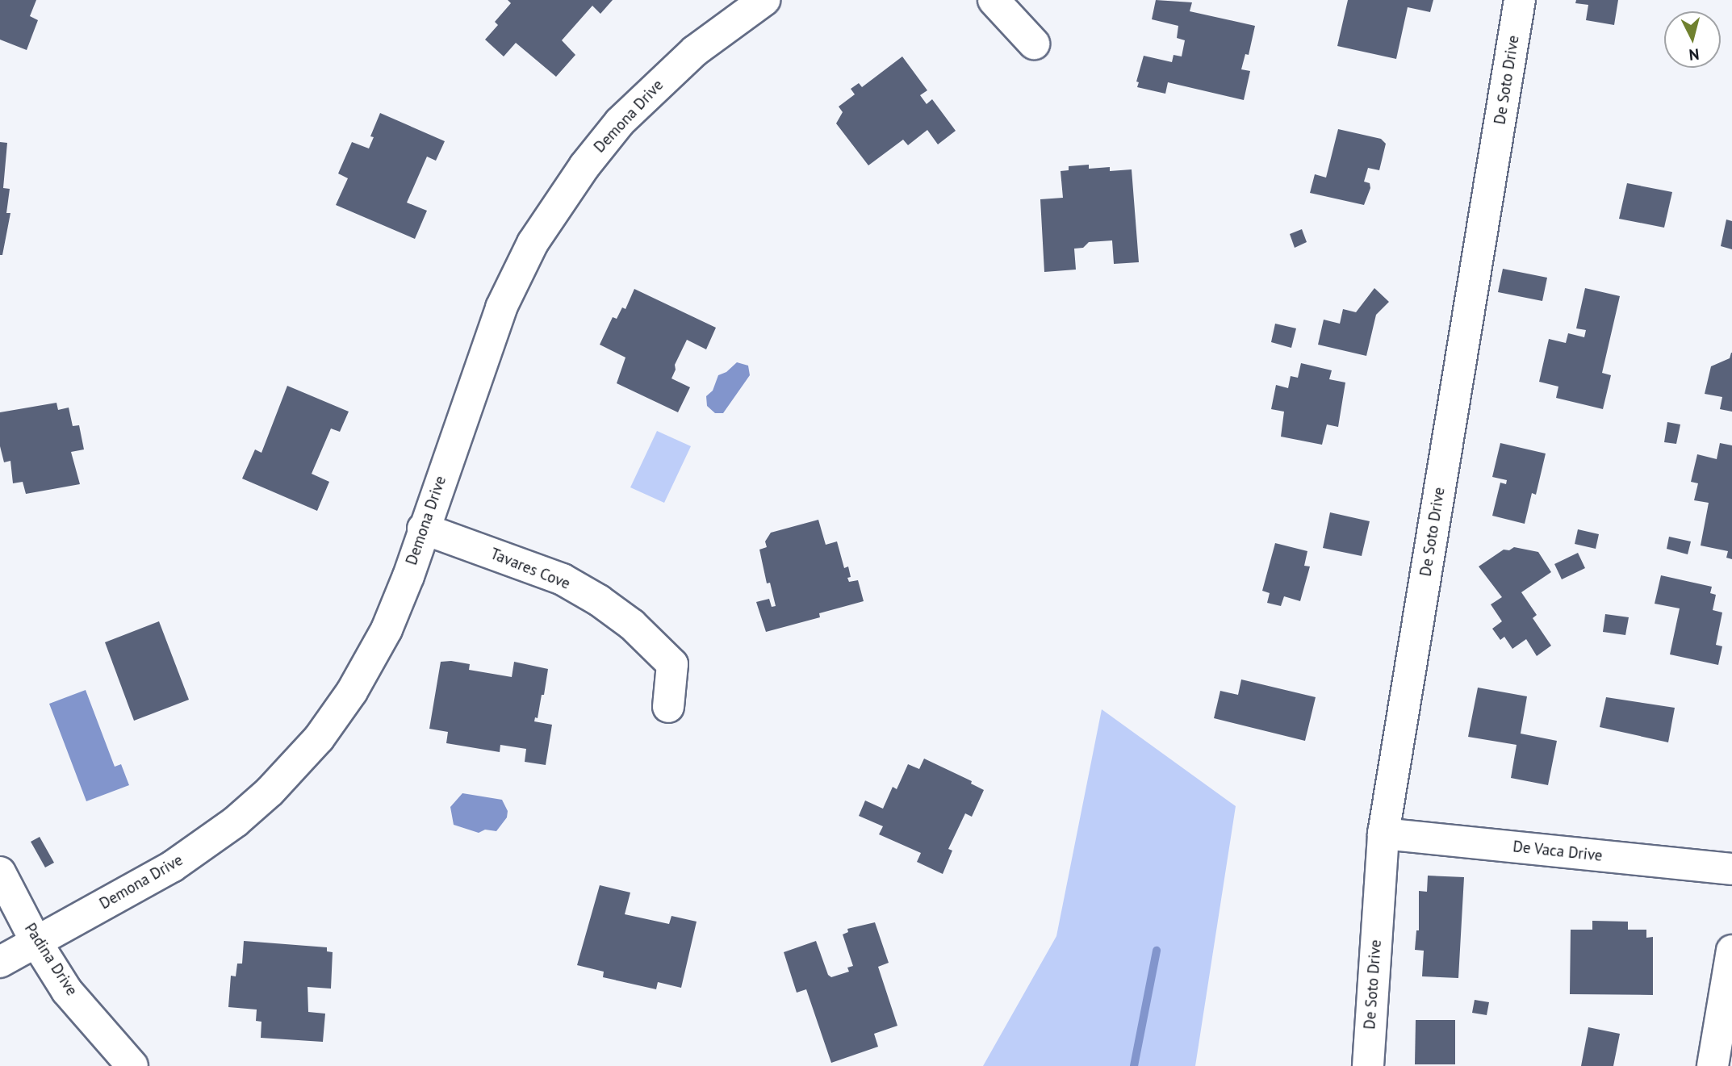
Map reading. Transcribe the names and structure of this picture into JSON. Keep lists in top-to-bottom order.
{
  "streets": {
    "street": [
      "De Soto Drive",
      "Demona Drive",
      "Tavares Cove",
      "De Vaca Drive",
      "Padina Drive"
    ]
  },
  "crossings": [
    ["De Soto Drive", "De Vaca Drive"],
    ["Demona Drive", "Tavares Cove"],
    ["Demona Drive", "Padina Drive"]
  ],
  "north": "bottom"
}
